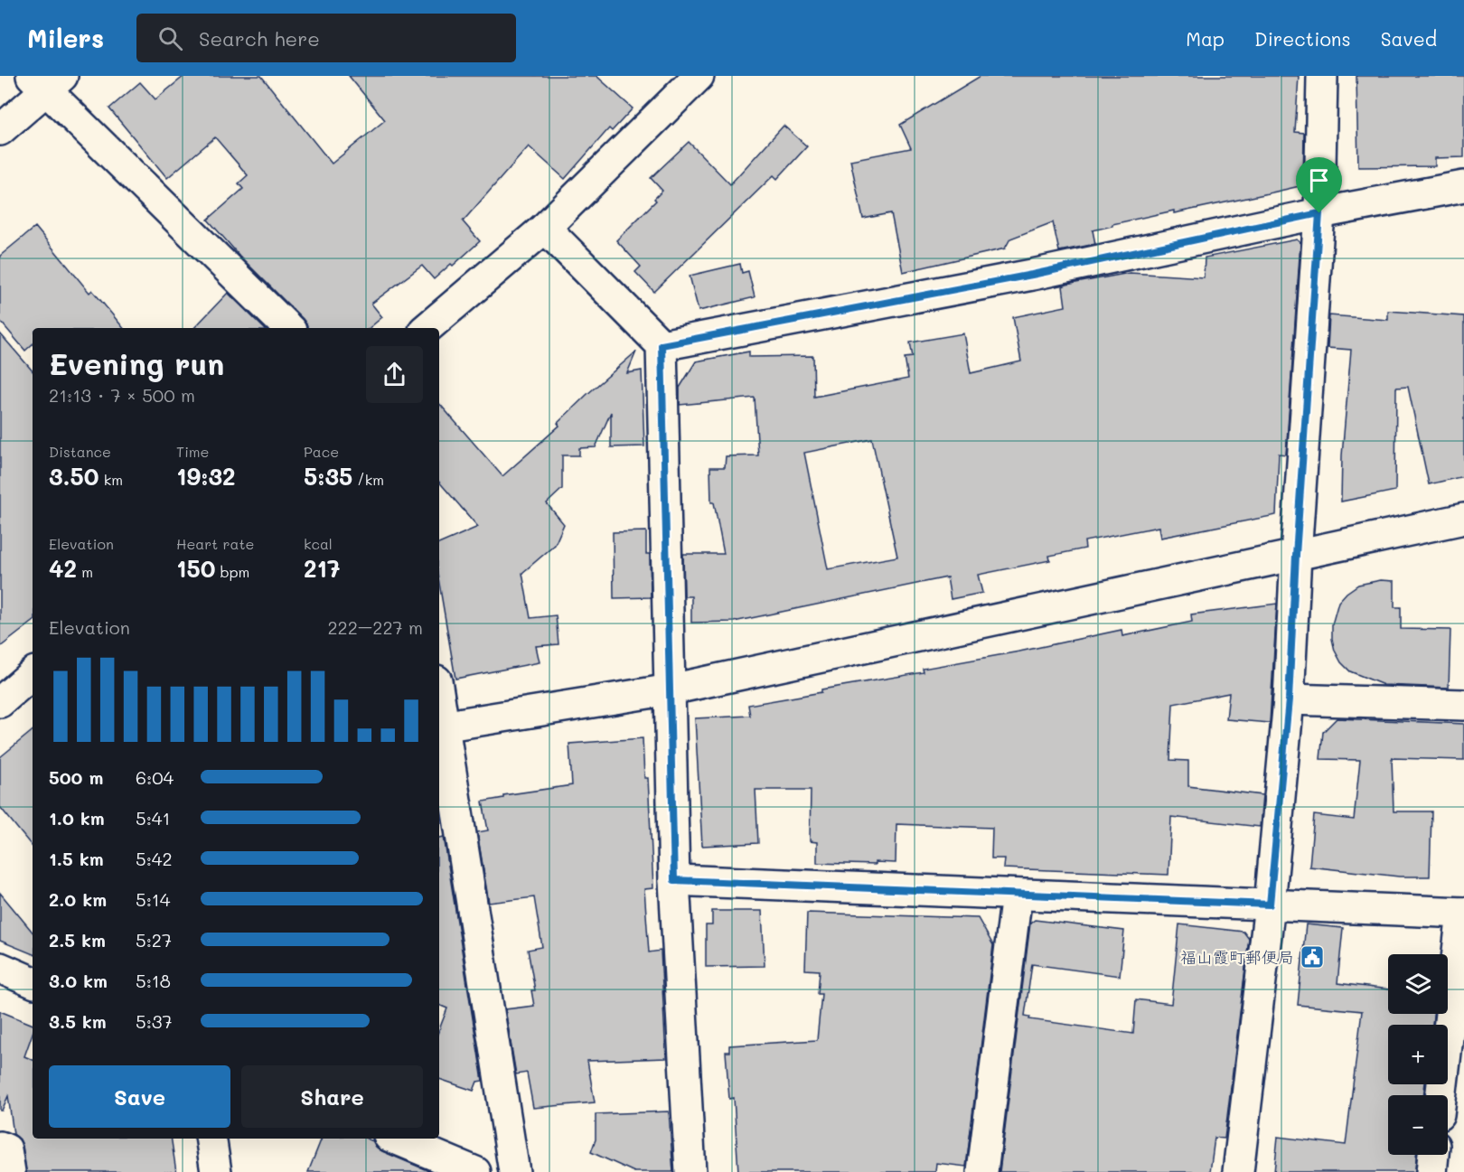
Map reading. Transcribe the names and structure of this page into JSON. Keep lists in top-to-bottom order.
{
  "places": {
    "public building": ["福山霞町郵便局"]
  },
  "page": {
    "header": "Milers",
    "search": "Search here",
    "nav": ["Map", "Directions", "Saved"],
    "heading": ["Evening run", "21:13 · 7 × 500 m"],
    "stats": [
      ["Distance", "3.50 km"],
      ["Time", "19:32"],
      ["Pace", "5:35 /km"],
      ["Elevation", "42 m"],
      ["Heart rate", "150 bpm"],
      ["kcal", "217"]
    ],
    "chart": ["Elevation", "222–227 m"],
    "list": [
      {
        "name": "500 m",
        "note": "6:04"
      },
      {
        "name": "1.0 km",
        "note": "5:41"
      },
      {
        "name": "1.5 km",
        "note": "5:42"
      },
      {
        "name": "2.0 km",
        "note": "5:14"
      },
      {
        "name": "2.5 km",
        "note": "5:27"
      },
      {
        "name": "3.0 km",
        "note": "5:18"
      },
      {
        "name": "3.5 km",
        "note": "5:37"
      }
    ],
    "map_buttons": ["+", "−"],
    "buttons": ["Save", "Share"]
  }
}
